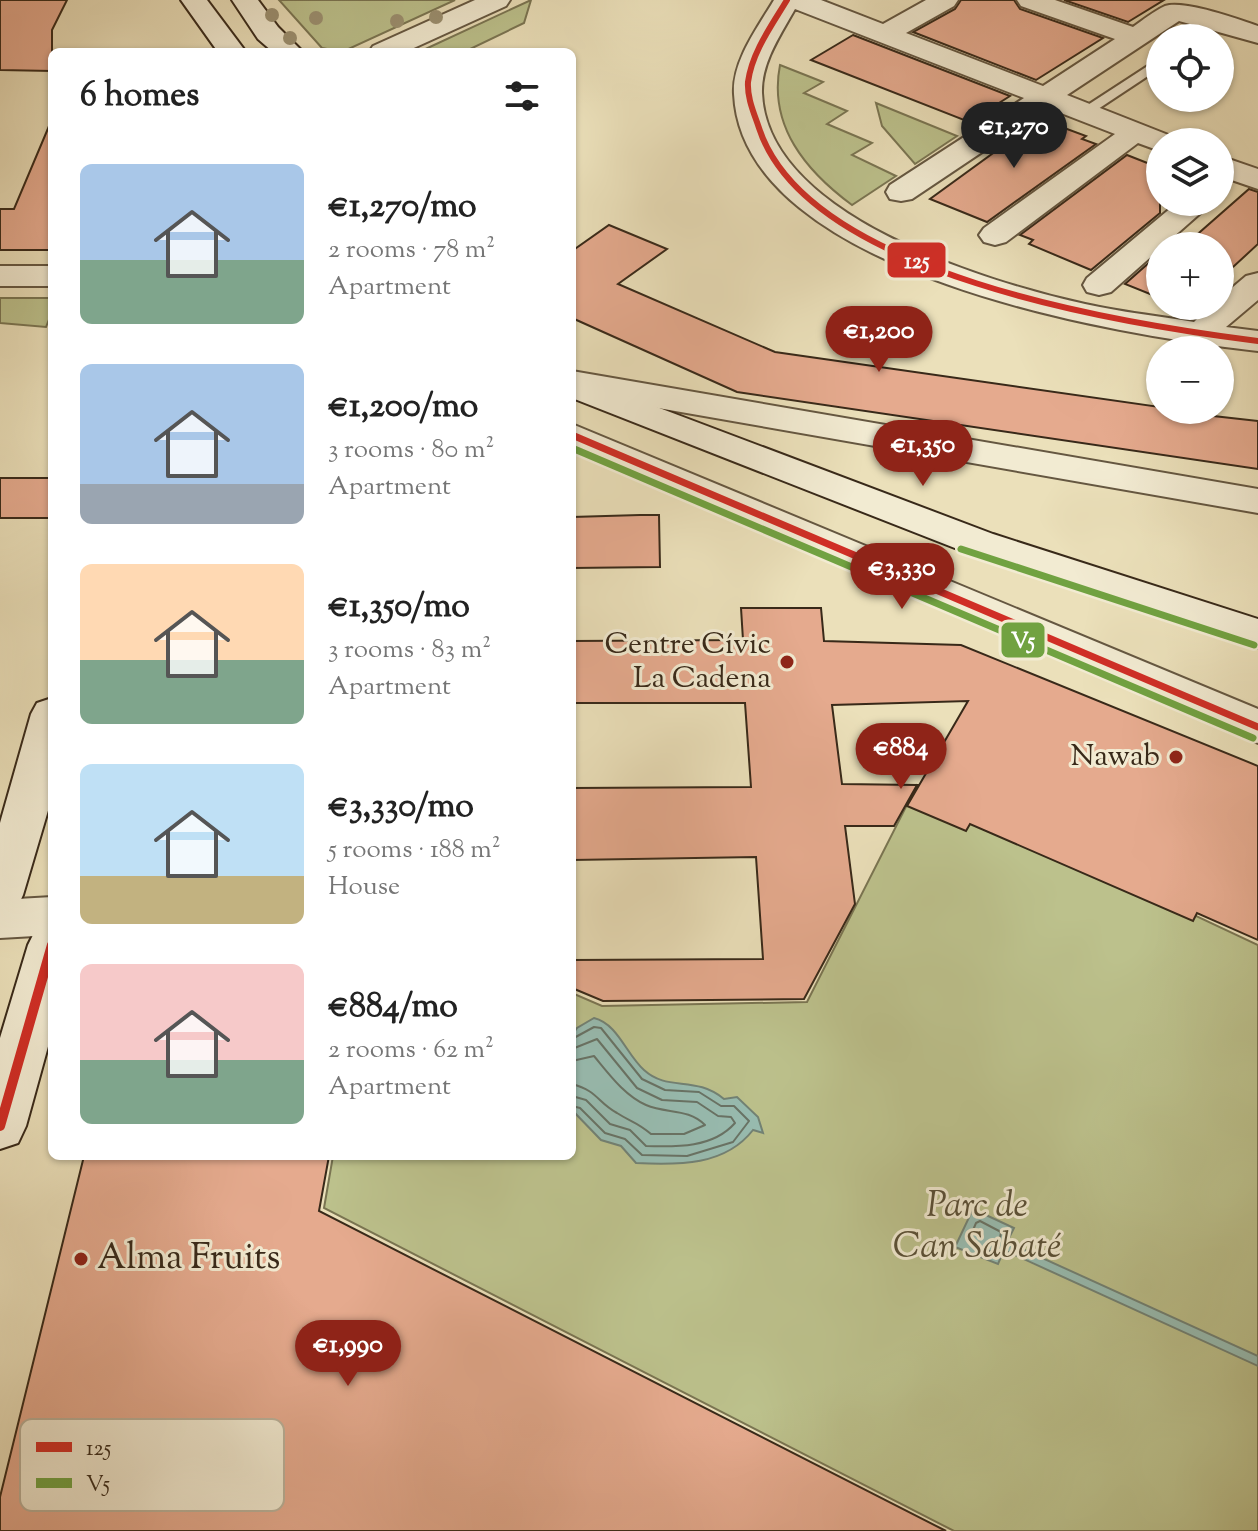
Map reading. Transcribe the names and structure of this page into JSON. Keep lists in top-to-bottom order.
{
  "parks": ["Parc de Can Sabaté"],
  "places": ["Centre Cívic La Cadena", "Nawab", "Alma Fruits"],
  "lines": ["transit line 125", "transit line V5"],
  "legend": ["125", "V5"],
  "page": {
    "map_buttons": ["+", "−"],
    "heading": "6 homes",
    "price": [
      "€1,270",
      "€1,200",
      "€1,350",
      "€3,330",
      "€884",
      "€1,990"
    ],
    "list": [
      {
        "name": "€1,270/mo",
        "note": "2 rooms · 78 m² · Apartment"
      },
      {
        "name": "€1,200/mo",
        "note": "3 rooms · 80 m² · Apartment"
      },
      {
        "name": "€1,350/mo",
        "note": "3 rooms · 83 m² · Apartment"
      },
      {
        "name": "€3,330/mo",
        "note": "5 rooms · 188 m² · House"
      },
      {
        "name": "€884/mo",
        "note": "2 rooms · 62 m² · Apartment"
      }
    ]
  }
}
